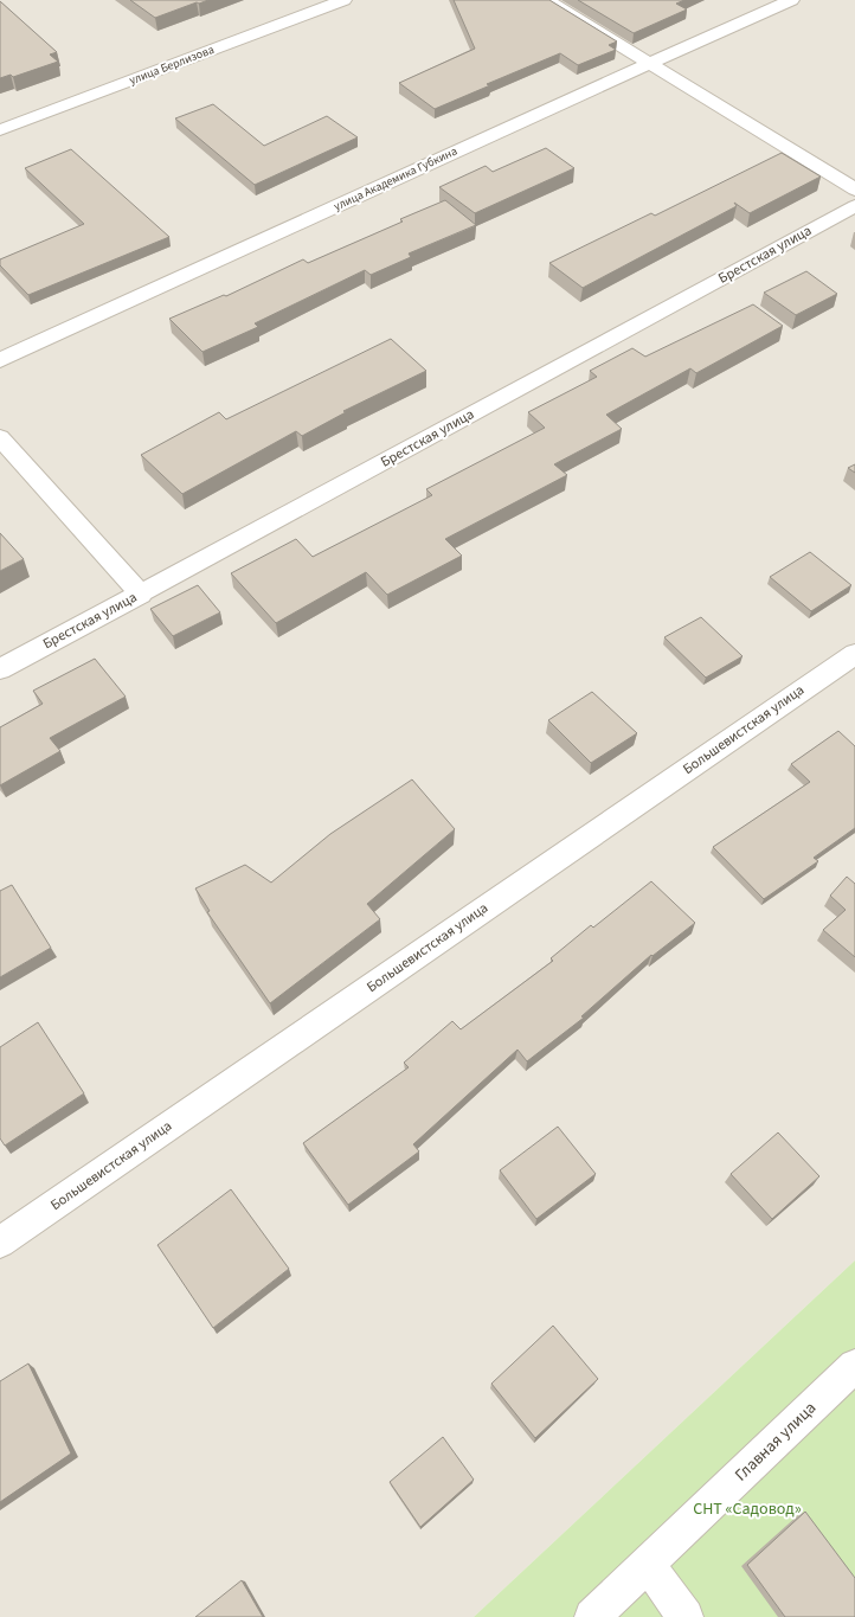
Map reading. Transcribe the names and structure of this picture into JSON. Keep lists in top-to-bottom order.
{
  "streets": {
    "street": [
      "улица Берлизова",
      "улица Академика Губкина",
      "Брестская улица",
      "Большевистская улица",
      "Главная улица"
    ]
  },
  "parks": ["СНТ «Садовод»"]
}
